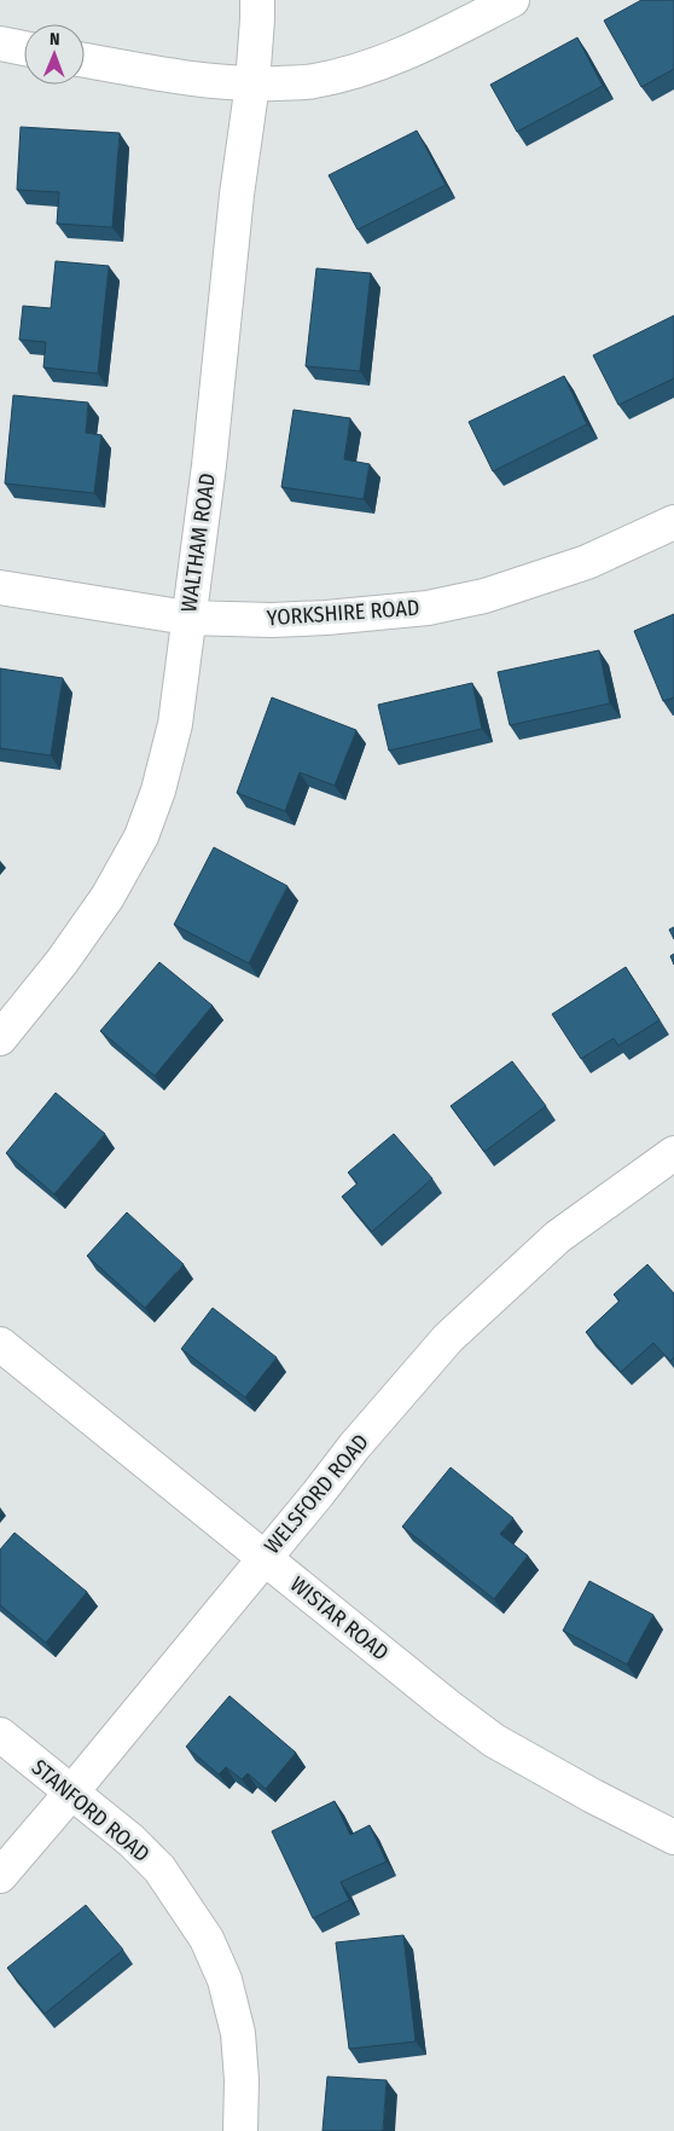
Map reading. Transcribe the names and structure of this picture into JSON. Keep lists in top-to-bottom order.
{
  "streets": {
    "street": [
      "WALTHAM ROAD",
      "YORKSHIRE ROAD",
      "WELSFORD ROAD",
      "WISTAR ROAD",
      "STANFORD ROAD"
    ]
  },
  "crossings": [
    ["WALTHAM ROAD", "YORKSHIRE ROAD"],
    ["WELSFORD ROAD", "WISTAR ROAD"],
    ["WELSFORD ROAD", "STANFORD ROAD"]
  ],
  "north": "top"
}
